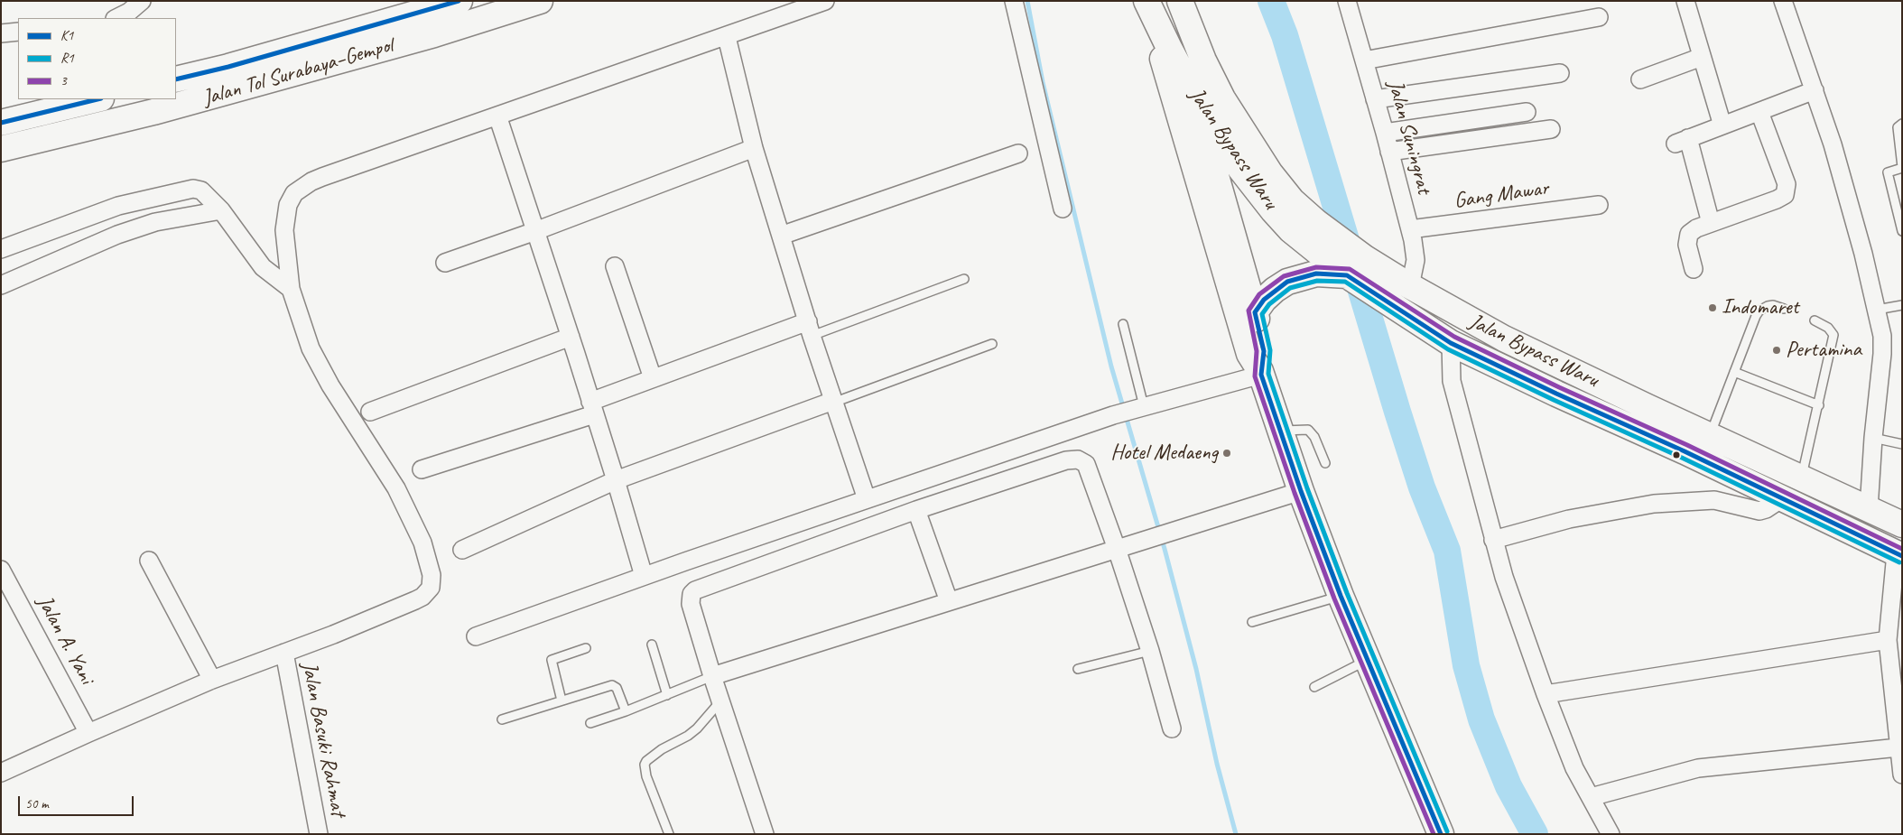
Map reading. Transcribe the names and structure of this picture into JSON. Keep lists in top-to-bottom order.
{
  "streets": {
    "highway": ["Jalan Tol Surabaya–Gempol", "Jalan Bypass Waru"],
    "street": [
      "Jalan Suningrat",
      "Gang Mawar",
      "Jalan A. Yani",
      "Jalan Basuki Rahmat"
    ]
  },
  "crossings": [
    ["Jalan Suningrat", "Jalan Bypass Waru"],
    ["Jalan Suningrat", "Gang Mawar"]
  ],
  "places": ["Indomaret", "Pertamina", "Hotel Medaeng"],
  "lines": ["transit line K1", "transit line 3", "transit line R1"],
  "legend": ["K1", "R1", "3"],
  "scale_bar": "50 m"
}
